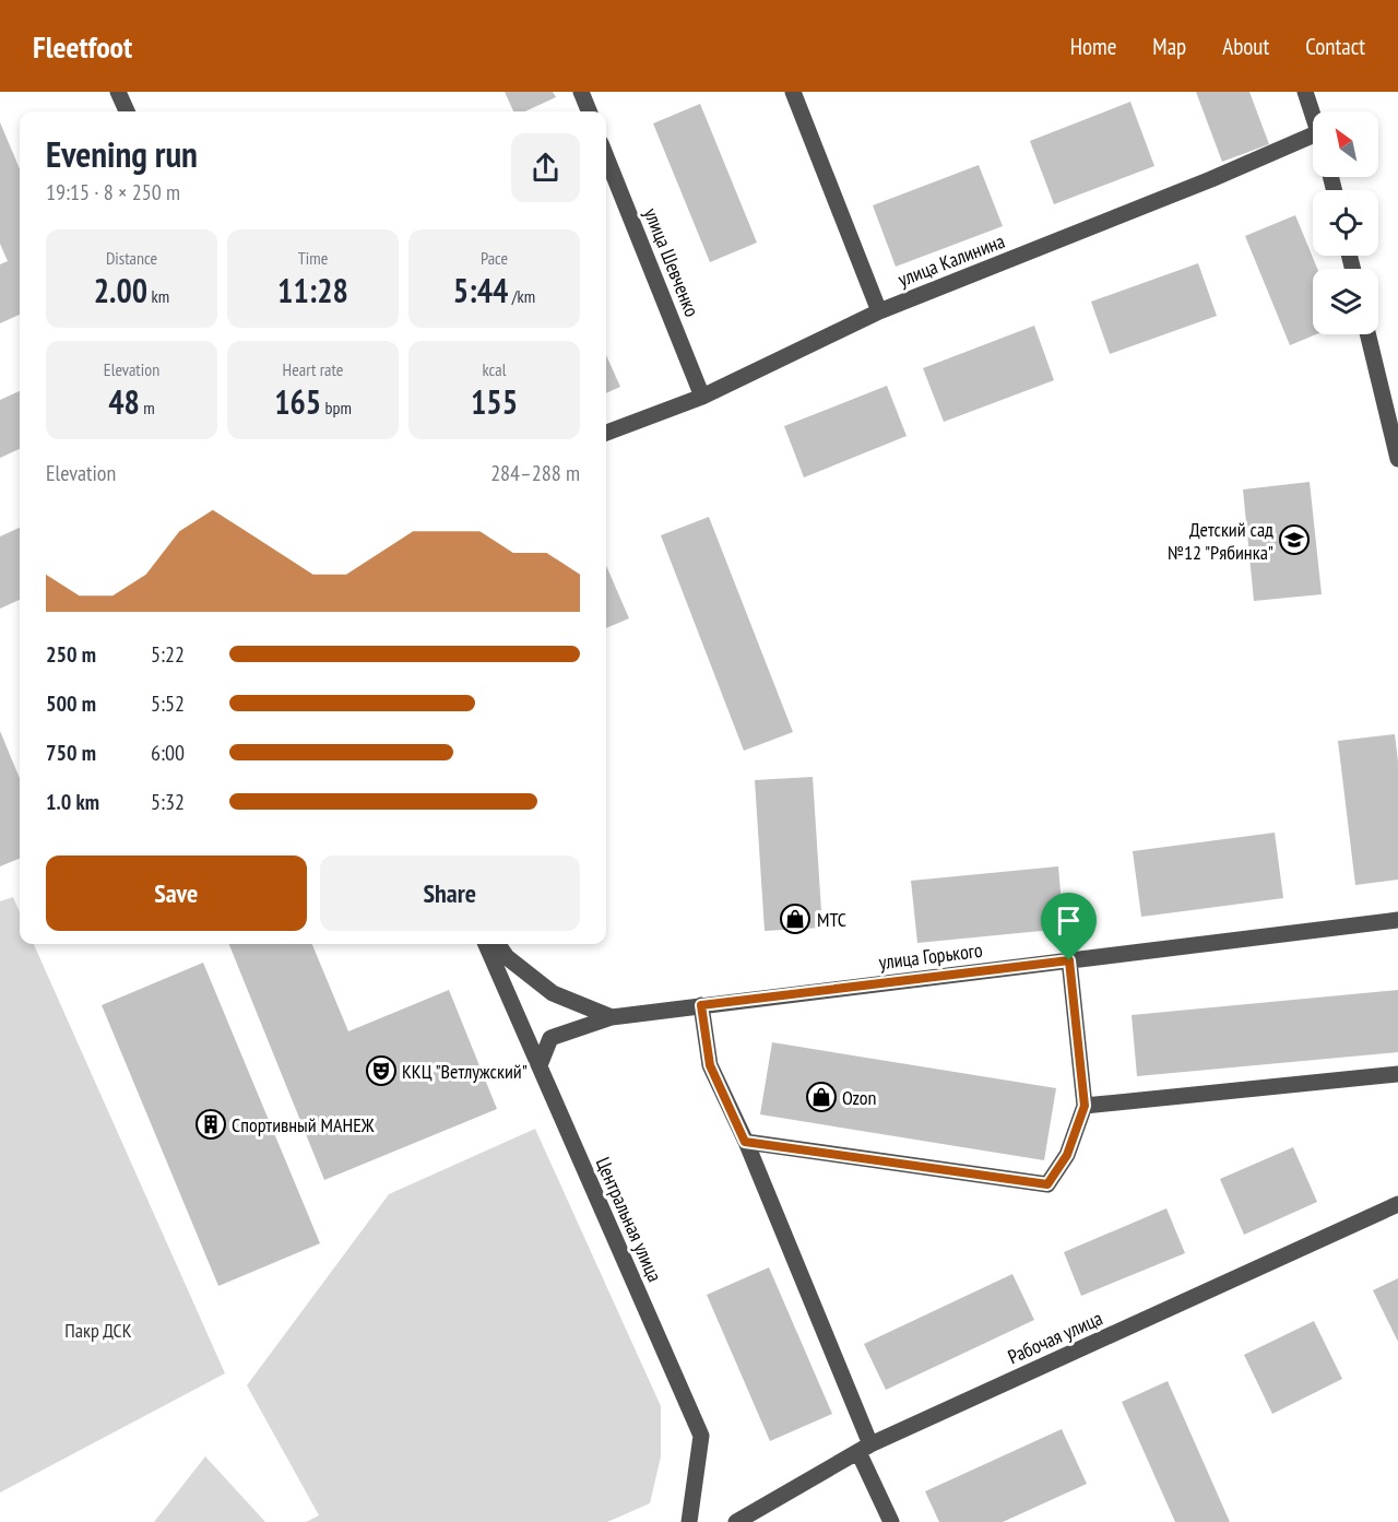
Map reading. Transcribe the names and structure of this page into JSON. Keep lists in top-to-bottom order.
{
  "streets": {
    "street": [
      "улица Калинина",
      "улица Шевченко",
      "улица Горького",
      "Центральная улица",
      "Рабочая улица"
    ]
  },
  "crossings": [
    ["улица Калинина", "улица Шевченко"]
  ],
  "parks": ["Пакр ДСК"],
  "places": {
    "school or university": ["Детский сад №12 \"Рябинка\""],
    "shop": ["МТС", "Ozon"],
    "theatre": ["ККЦ \"Ветлужский\""],
    "building": ["Спортивный МАНЕЖ"]
  },
  "north": "top left",
  "page": {
    "header": "Fleetfoot",
    "nav": [
      "Home",
      "Map",
      "About",
      "Contact"
    ],
    "heading": ["Evening run", "19:15 · 8 × 250 m"],
    "stats": [
      ["Distance", "2.00 km"],
      ["Time", "11:28"],
      ["Pace", "5:44 /km"],
      ["Elevation", "48 m"],
      ["Heart rate", "165 bpm"],
      ["kcal", "155"]
    ],
    "chart": ["Elevation", "284–288 m"],
    "list": [
      {
        "name": "250 m",
        "note": "5:22"
      },
      {
        "name": "500 m",
        "note": "5:52"
      },
      {
        "name": "750 m",
        "note": "6:00"
      },
      {
        "name": "1.0 km",
        "note": "5:32"
      }
    ],
    "buttons": ["Save", "Share"]
  }
}
